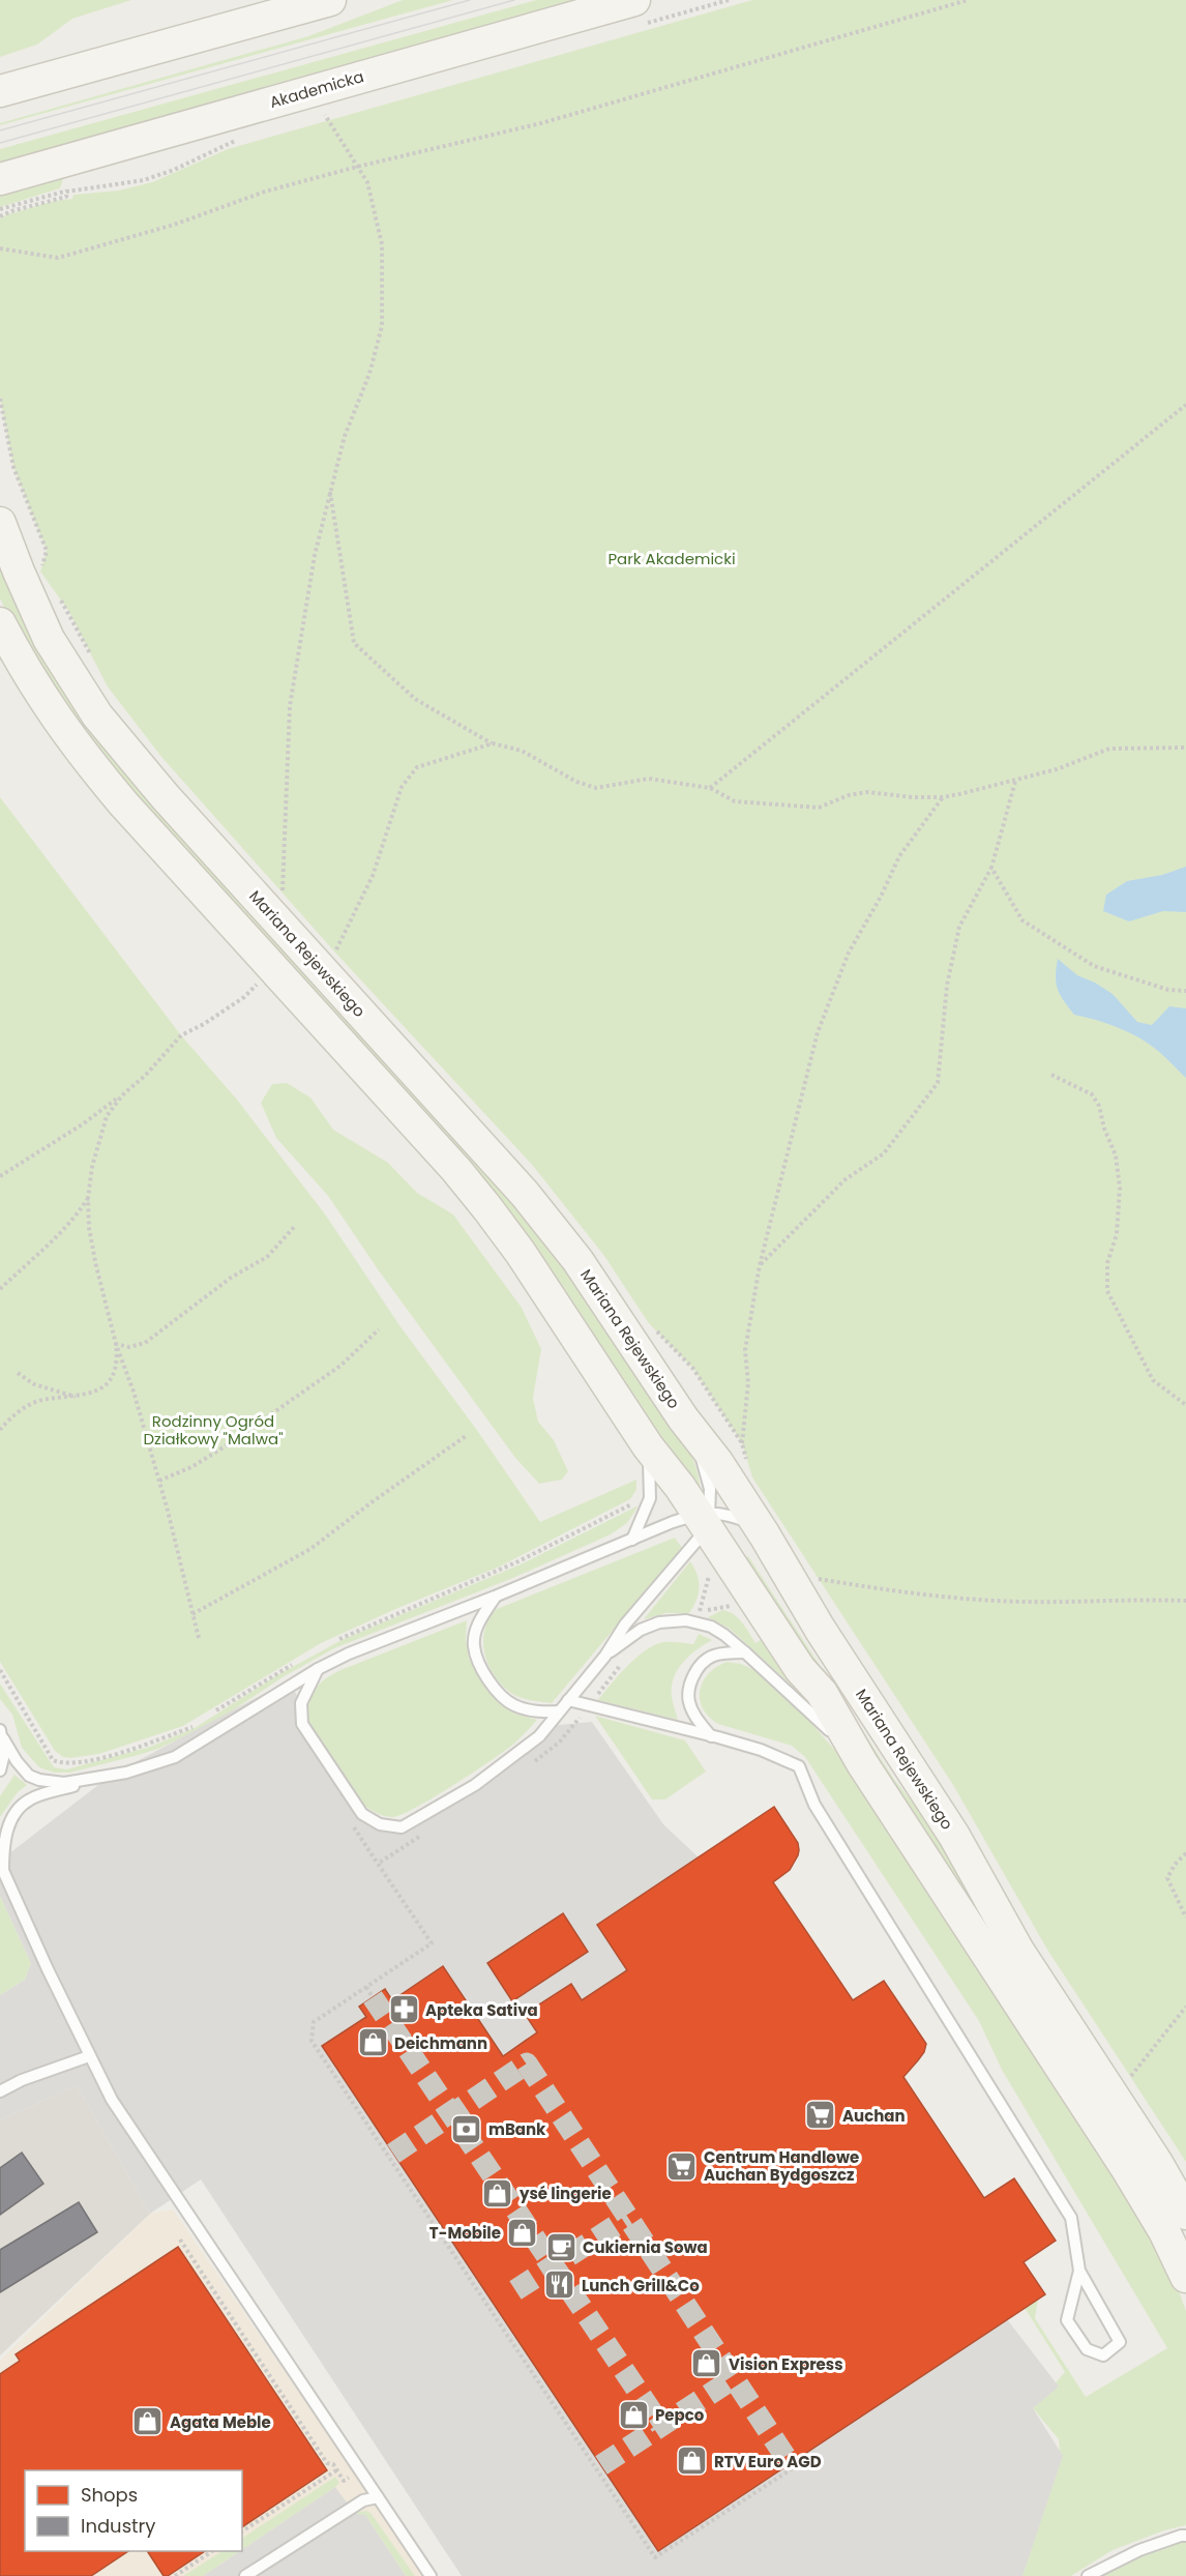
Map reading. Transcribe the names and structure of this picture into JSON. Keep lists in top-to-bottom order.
{
  "streets": {
    "street": ["Akademicka", "Mariana Rejewskiego"]
  },
  "parks": ["Park Akademicki", "Rodzinny Ogród Działkowy \"Malwa\""],
  "places": {
    "pharmacy": ["Apteka Sativa"],
    "shop": [
      "Deichmann",
      "ysé lingerie",
      "T-Mobile",
      "Vision Express",
      "Pepco",
      "Agata Meble",
      "RTV Euro AGD"
    ],
    "supermarket": ["Auchan", "Centrum Handlowe Auchan Bydgoszcz"],
    "bank": ["mBank"],
    "cafe": ["Cukiernia Sowa"],
    "restaurant": ["Lunch Grill&Co"]
  },
  "legend": ["Shops", "Industry"]
}
